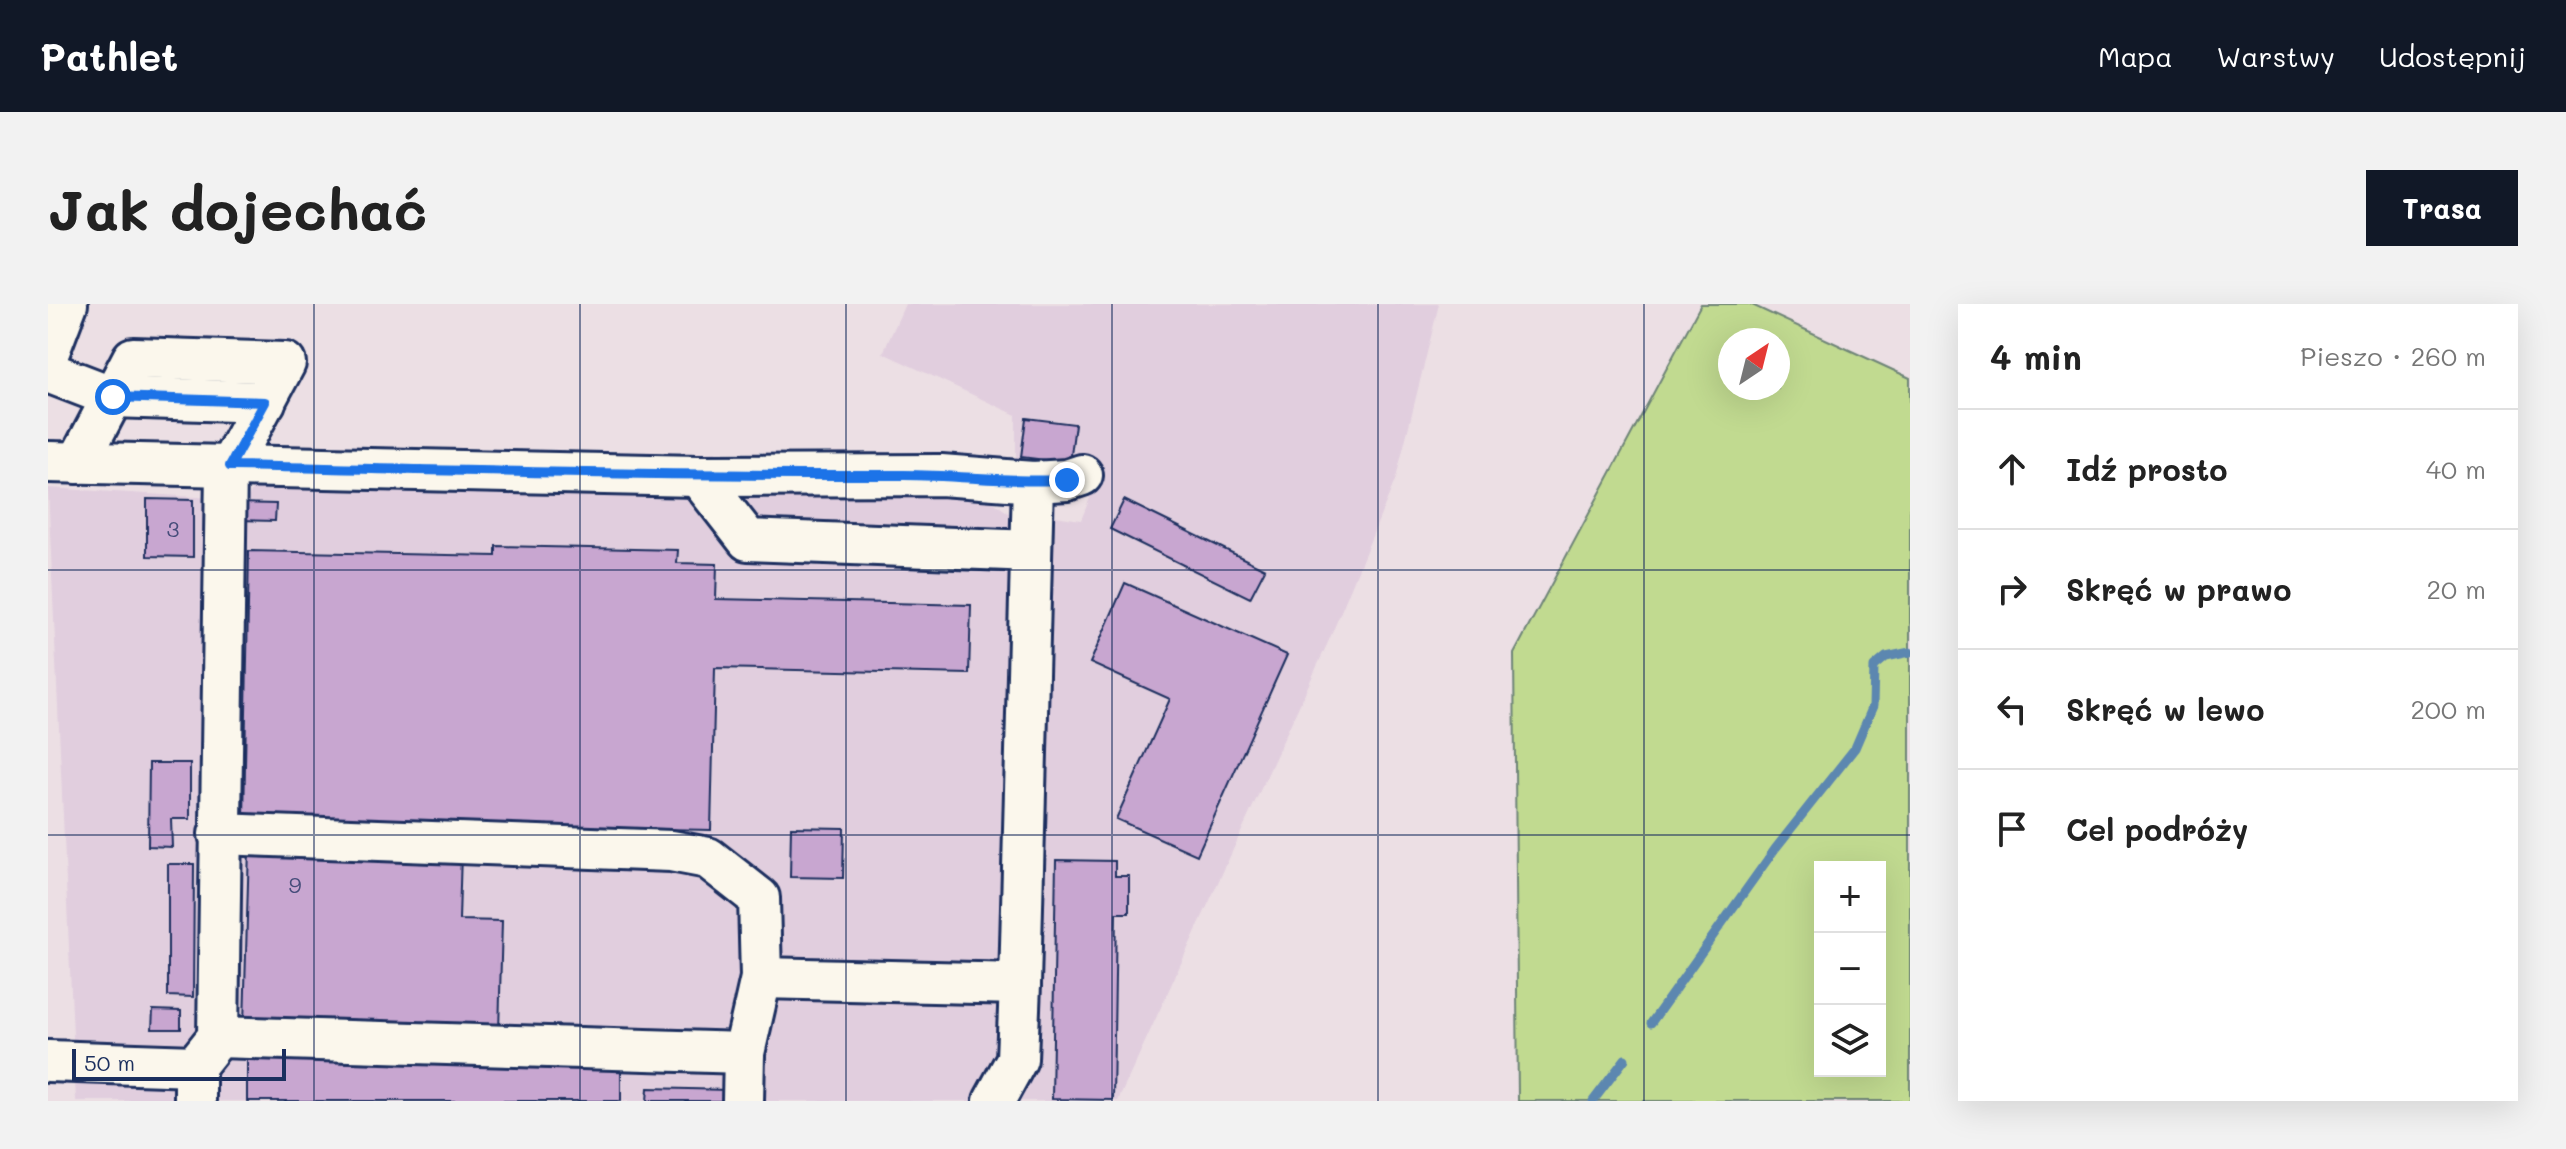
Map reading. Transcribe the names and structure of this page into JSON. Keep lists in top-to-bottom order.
{
  "house_numbers": ["3", "9"],
  "scale_bar": "50 m",
  "north": "top right",
  "page": {
    "header": "Pathlet",
    "nav": ["Mapa", "Warstwy", "Udostępnij"],
    "buttons": "Trasa",
    "title": "Jak dojechać",
    "heading": ["4 min", "Pieszo · 260 m"],
    "list": [
      ["Idź prosto", "40 m"],
      ["Skręć w prawo", "20 m"],
      ["Skręć w lewo", "200 m"],
      "Cel podróży"
    ],
    "map_buttons": ["+", "−"],
    "scale": "50 m"
  }
}
